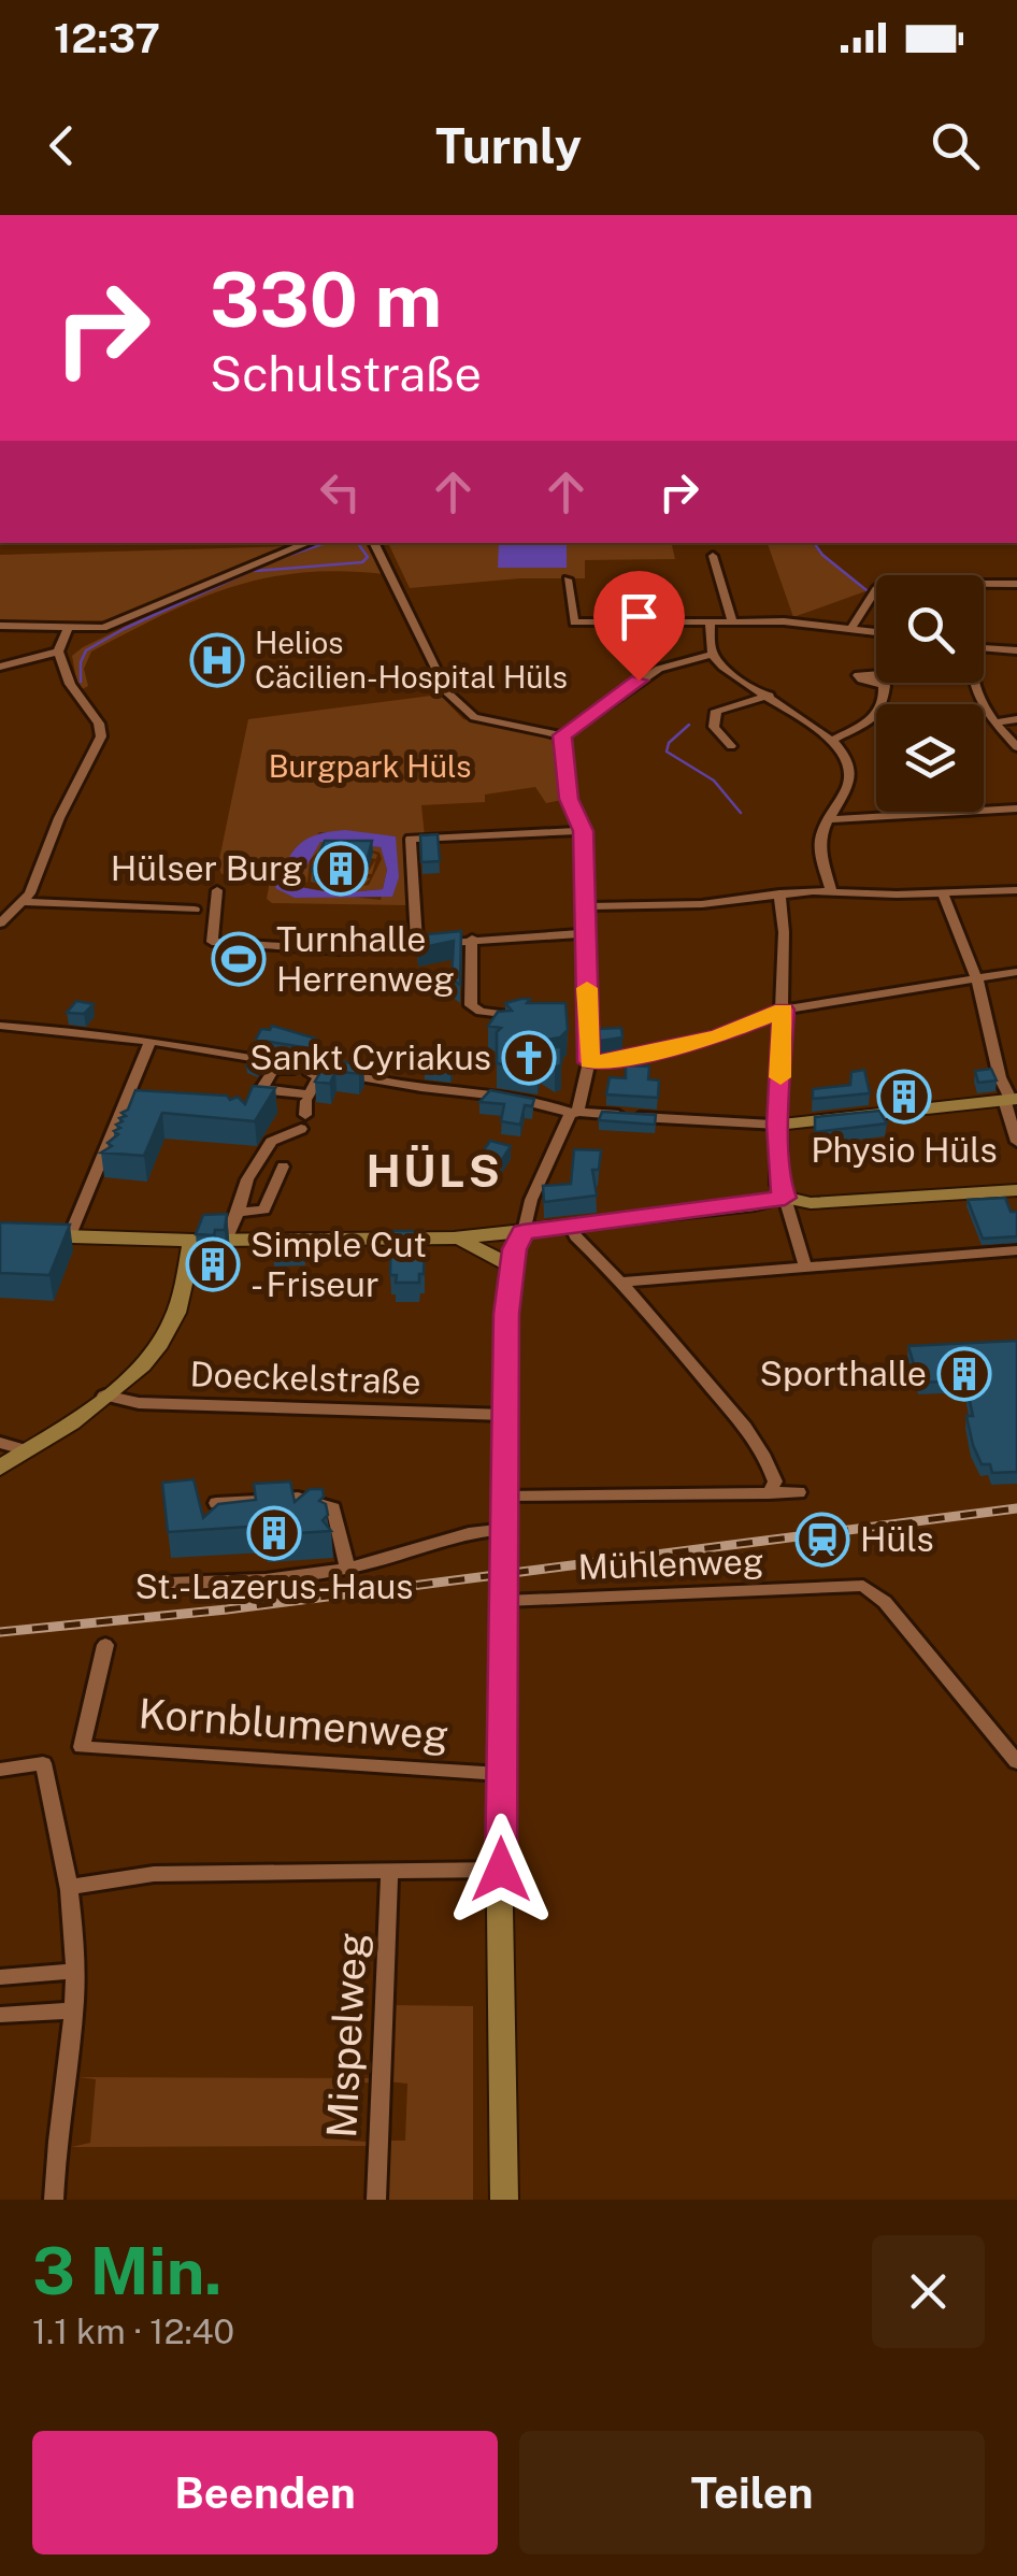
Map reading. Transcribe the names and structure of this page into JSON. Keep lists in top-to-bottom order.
{
  "streets": {
    "street": [
      "Doeckelstraße",
      "Mühlenweg",
      "Kornblumenweg",
      "Mispelweg"
    ]
  },
  "districts": ["HÜLS"],
  "parks": ["Burgpark Hüls"],
  "places": {
    "hospital": ["Helios Cäcilien-Hospital Hüls"],
    "building": [
      "Hülser Burg",
      "Physio Hüls",
      "Simple Cut - Friseur",
      "Sporthalle",
      "St.-Lazerus-Haus"
    ],
    "sports": ["Turnhalle Herrenweg"],
    "church": ["Sankt Cyriakus"],
    "station": ["Hüls"]
  },
  "page": {
    "status": "12:37",
    "header": "Turnly",
    "turn": ["330 m", "Schulstraße"],
    "heading": ["3 Min.", "1.1 km · 12:40"],
    "buttons": ["Beenden", "Teilen"]
  }
}
